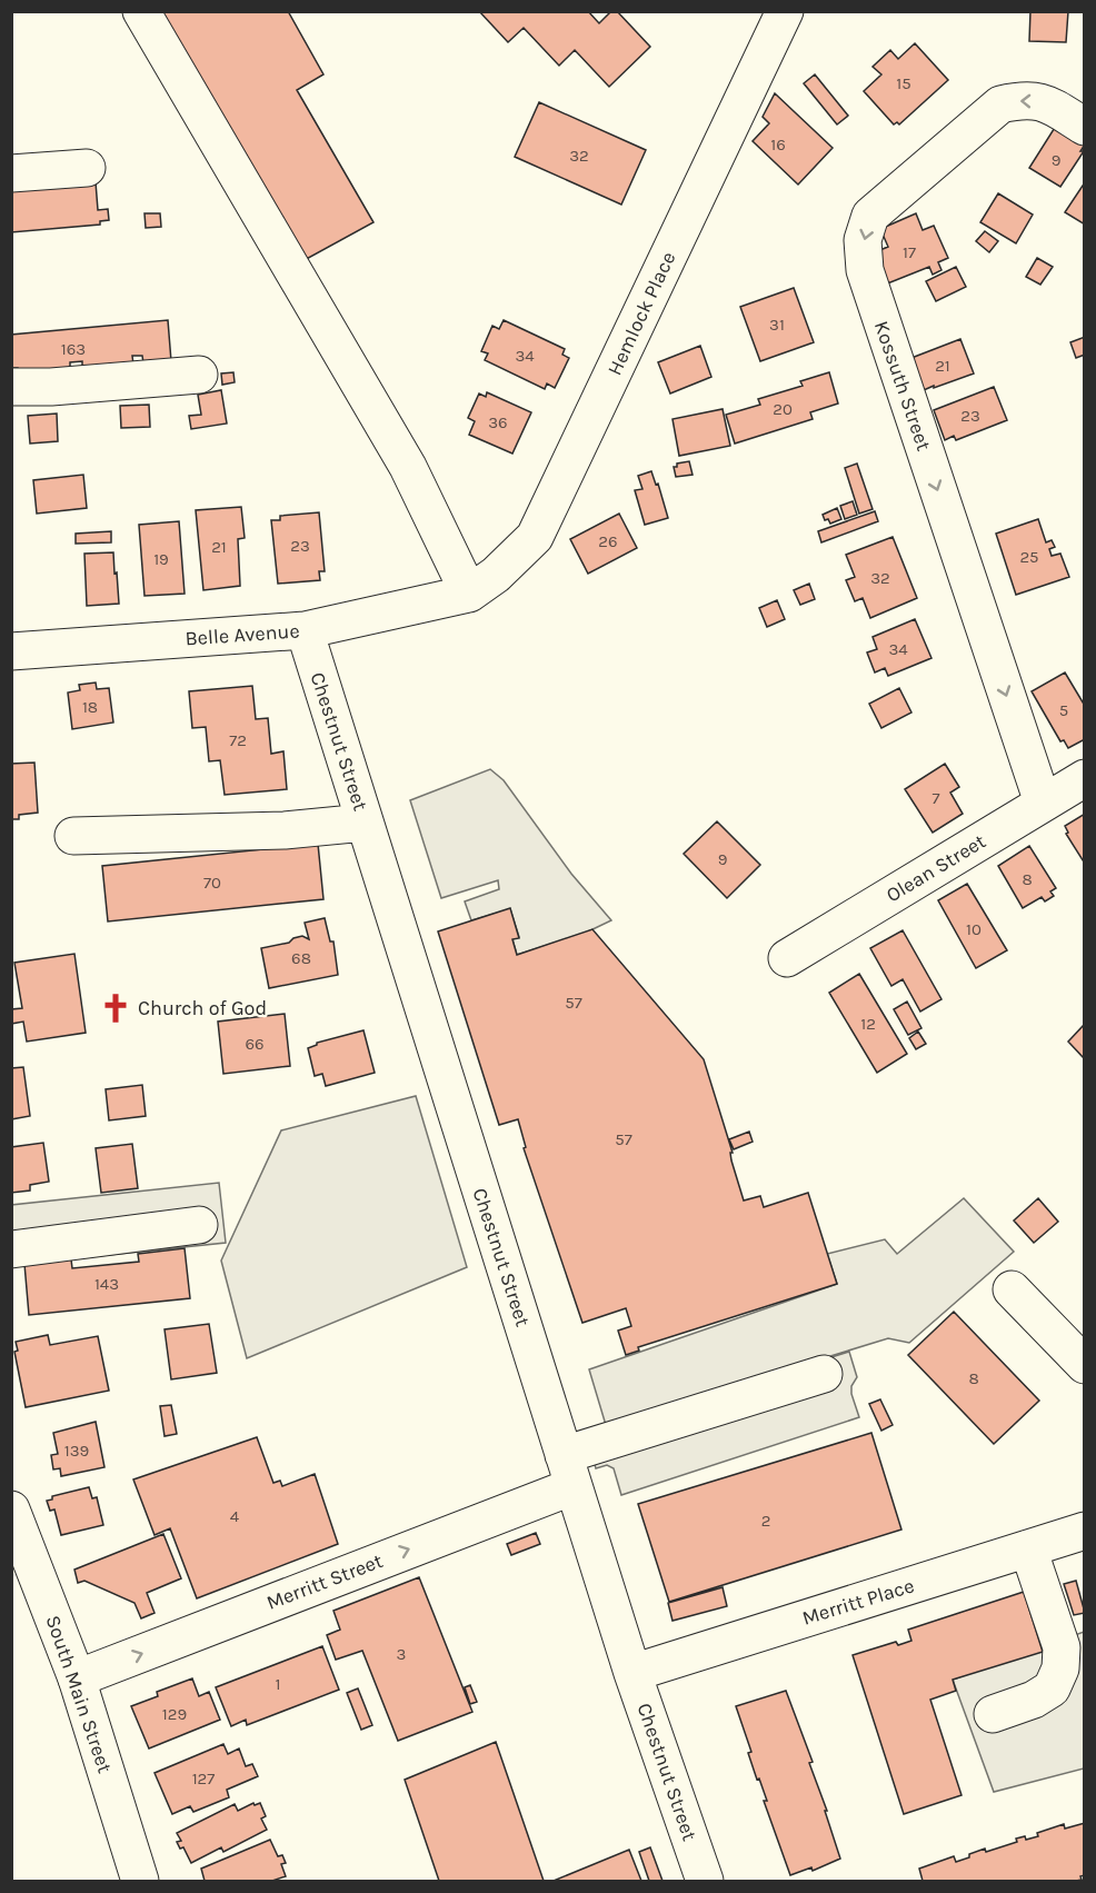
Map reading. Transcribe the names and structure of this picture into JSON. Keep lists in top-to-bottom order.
{
  "streets": {
    "street": [
      "Hemlock Place",
      "Kossuth Street",
      "Belle Avenue",
      "Chestnut Street",
      "Olean Street",
      "Merritt Street",
      "Merritt Place",
      "South Main Street"
    ]
  },
  "crossings": [
    ["Hemlock Place", "Belle Avenue"],
    ["Kossuth Street", "Olean Street"],
    ["Belle Avenue", "Chestnut Street"],
    ["Chestnut Street", "Merritt Street"],
    ["Chestnut Street", "Merritt Place"],
    ["Merritt Street", "South Main Street"]
  ],
  "one_way": ["Merritt Street"],
  "places": {
    "church": ["Church of God"]
  },
  "house_numbers": [
    "15",
    "16",
    "32",
    "9",
    "17",
    "31",
    "163",
    "34",
    "21",
    "20",
    "23",
    "36",
    "26",
    "23",
    "21",
    "25",
    "19",
    "32",
    "34",
    "18",
    "5",
    "72",
    "7",
    "9",
    "8",
    "70",
    "10",
    "68",
    "57",
    "12",
    "66",
    "57",
    "143",
    "8",
    "139",
    "4",
    "2",
    "3",
    "1",
    "129",
    "127"
  ]
}
